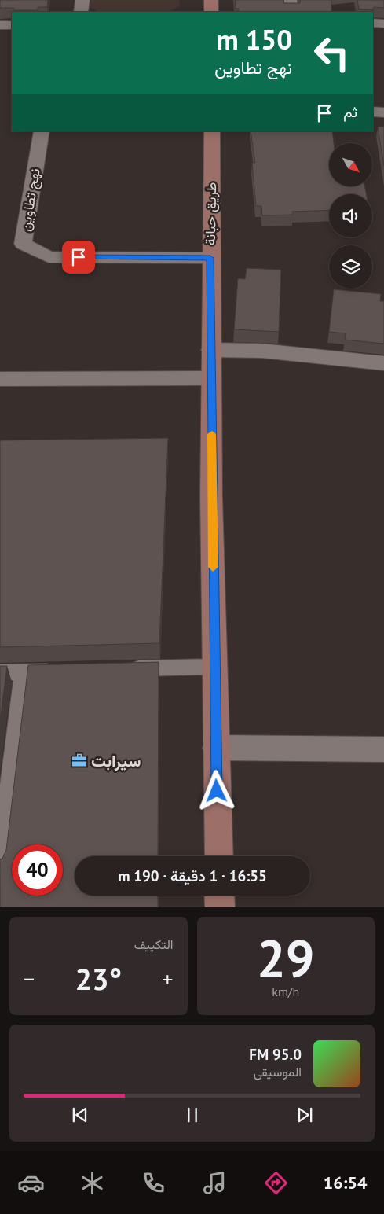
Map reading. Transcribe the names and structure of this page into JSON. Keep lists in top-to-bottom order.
{
  "streets": {
    "street": ["نهج تطاوين", "طريق حبانة"]
  },
  "crossings": [
    ["نهج تطاوين", "طريق حبانة"]
  ],
  "places": {
    "office": ["سيرابت"]
  },
  "north": "bottom right",
  "page": {
    "turn": ["150 m", "نهج تطاوين"],
    "then": "ثم",
    "limit": "40",
    "trip": "16:55 · 1 دقيقة · 190 m",
    "tile": [
      ["29", "km/h"],
      "التكييف"
    ],
    "heat": ["−", "23°", "+"],
    "song": ["95.0 FM", "الموسيقى"],
    "tabs": "16:54"
  }
}
